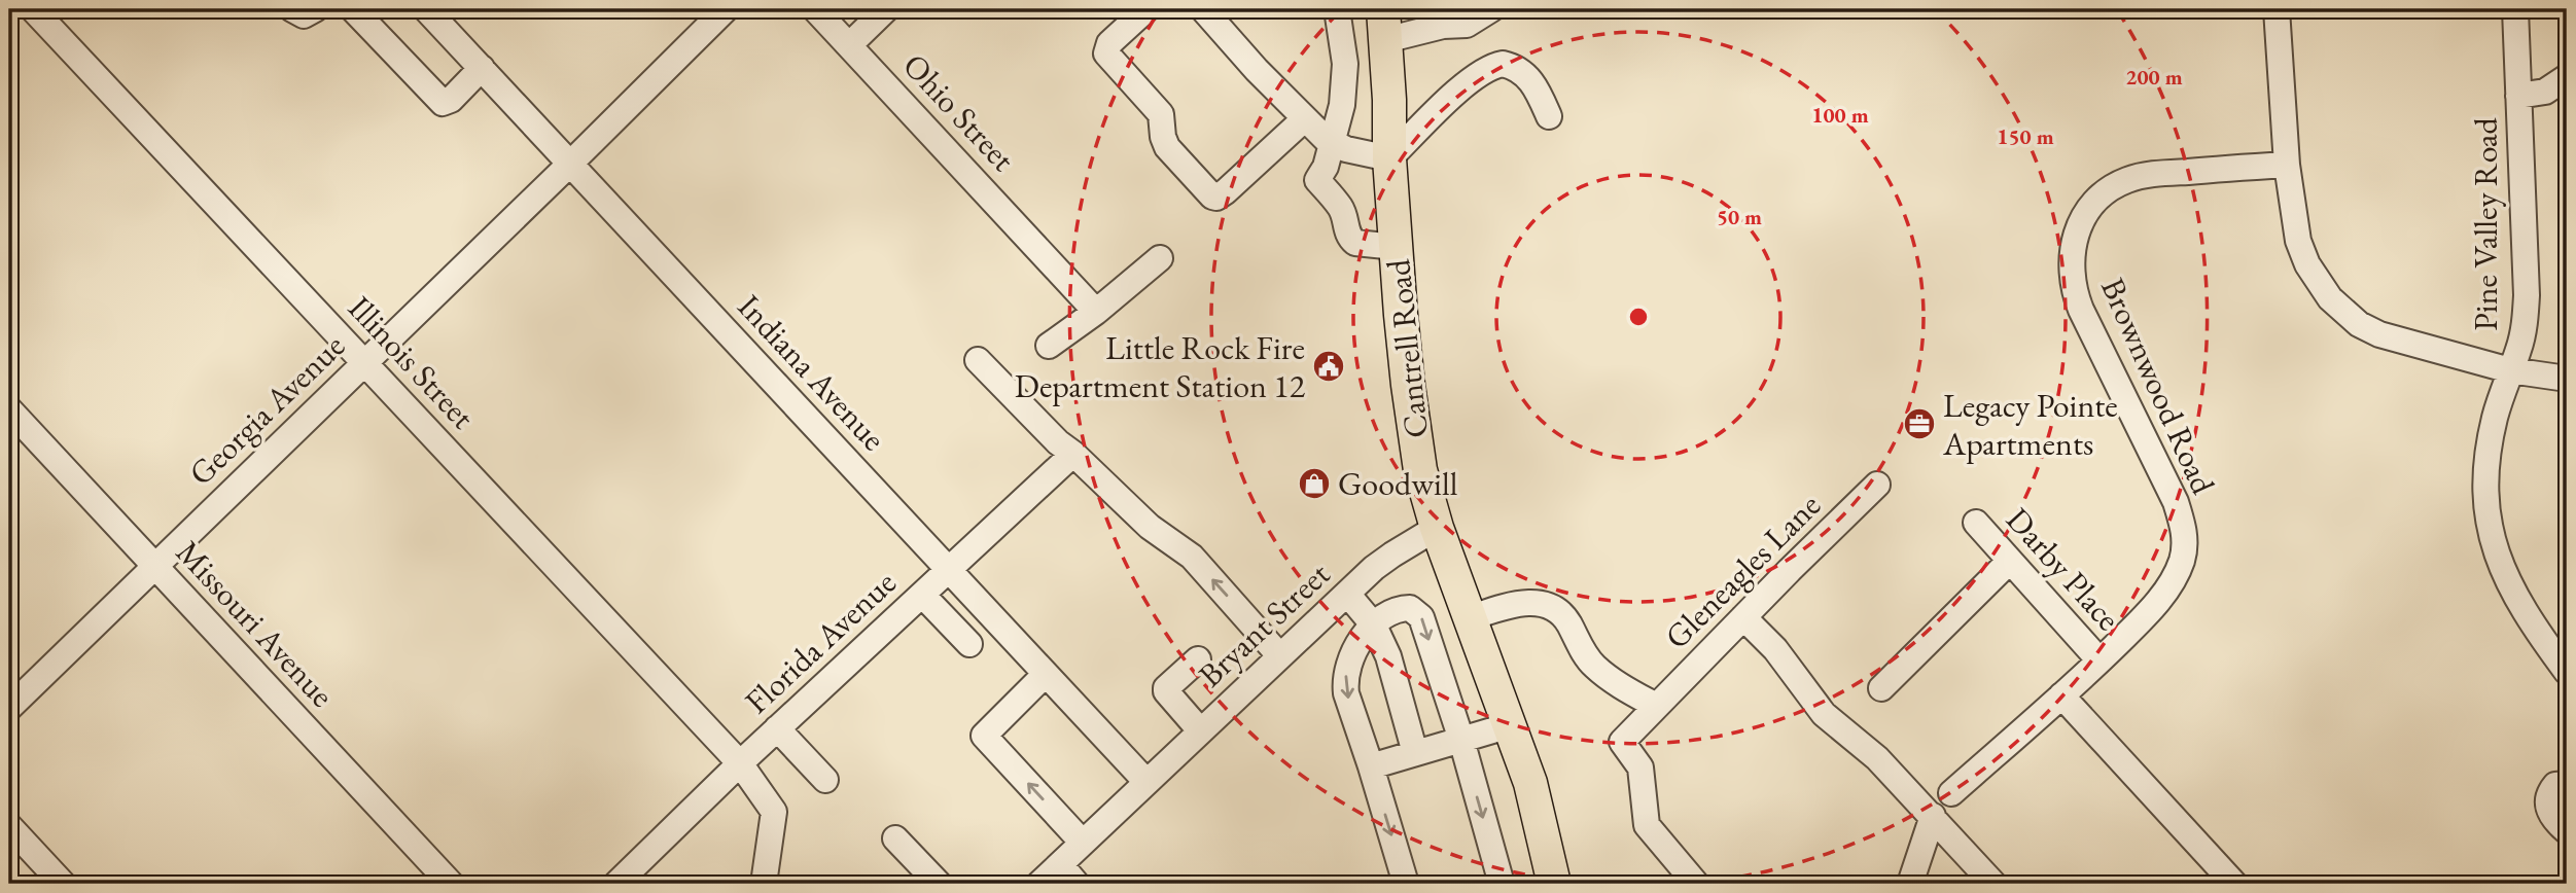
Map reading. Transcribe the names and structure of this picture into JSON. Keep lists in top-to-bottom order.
{
  "streets": {
    "main road": ["Cantrell Road"],
    "street": [
      "Ohio Street",
      "Pine Valley Road",
      "Illinois Street",
      "Indiana Avenue",
      "Brownwood Road",
      "Georgia Avenue",
      "Darby Place",
      "Gleneagles Lane",
      "Missouri Avenue",
      "Bryant Street",
      "Florida Avenue"
    ]
  },
  "crossings": [
    ["Cantrell Road", "Bryant Street"],
    ["Illinois Street", "Georgia Avenue"],
    ["Illinois Street", "Florida Avenue"],
    ["Indiana Avenue", "Georgia Avenue"],
    ["Indiana Avenue", "Bryant Street"],
    ["Indiana Avenue", "Florida Avenue"],
    ["Brownwood Road", "Darby Place"],
    ["Georgia Avenue", "Missouri Avenue"]
  ],
  "places": {
    "public building": ["Little Rock Fire Department Station 12"],
    "office": ["Legacy Pointe Apartments"],
    "shop": ["Goodwill"]
  },
  "rings": [
    "200 m",
    "100 m",
    "150 m",
    "50 m"
  ]
}
